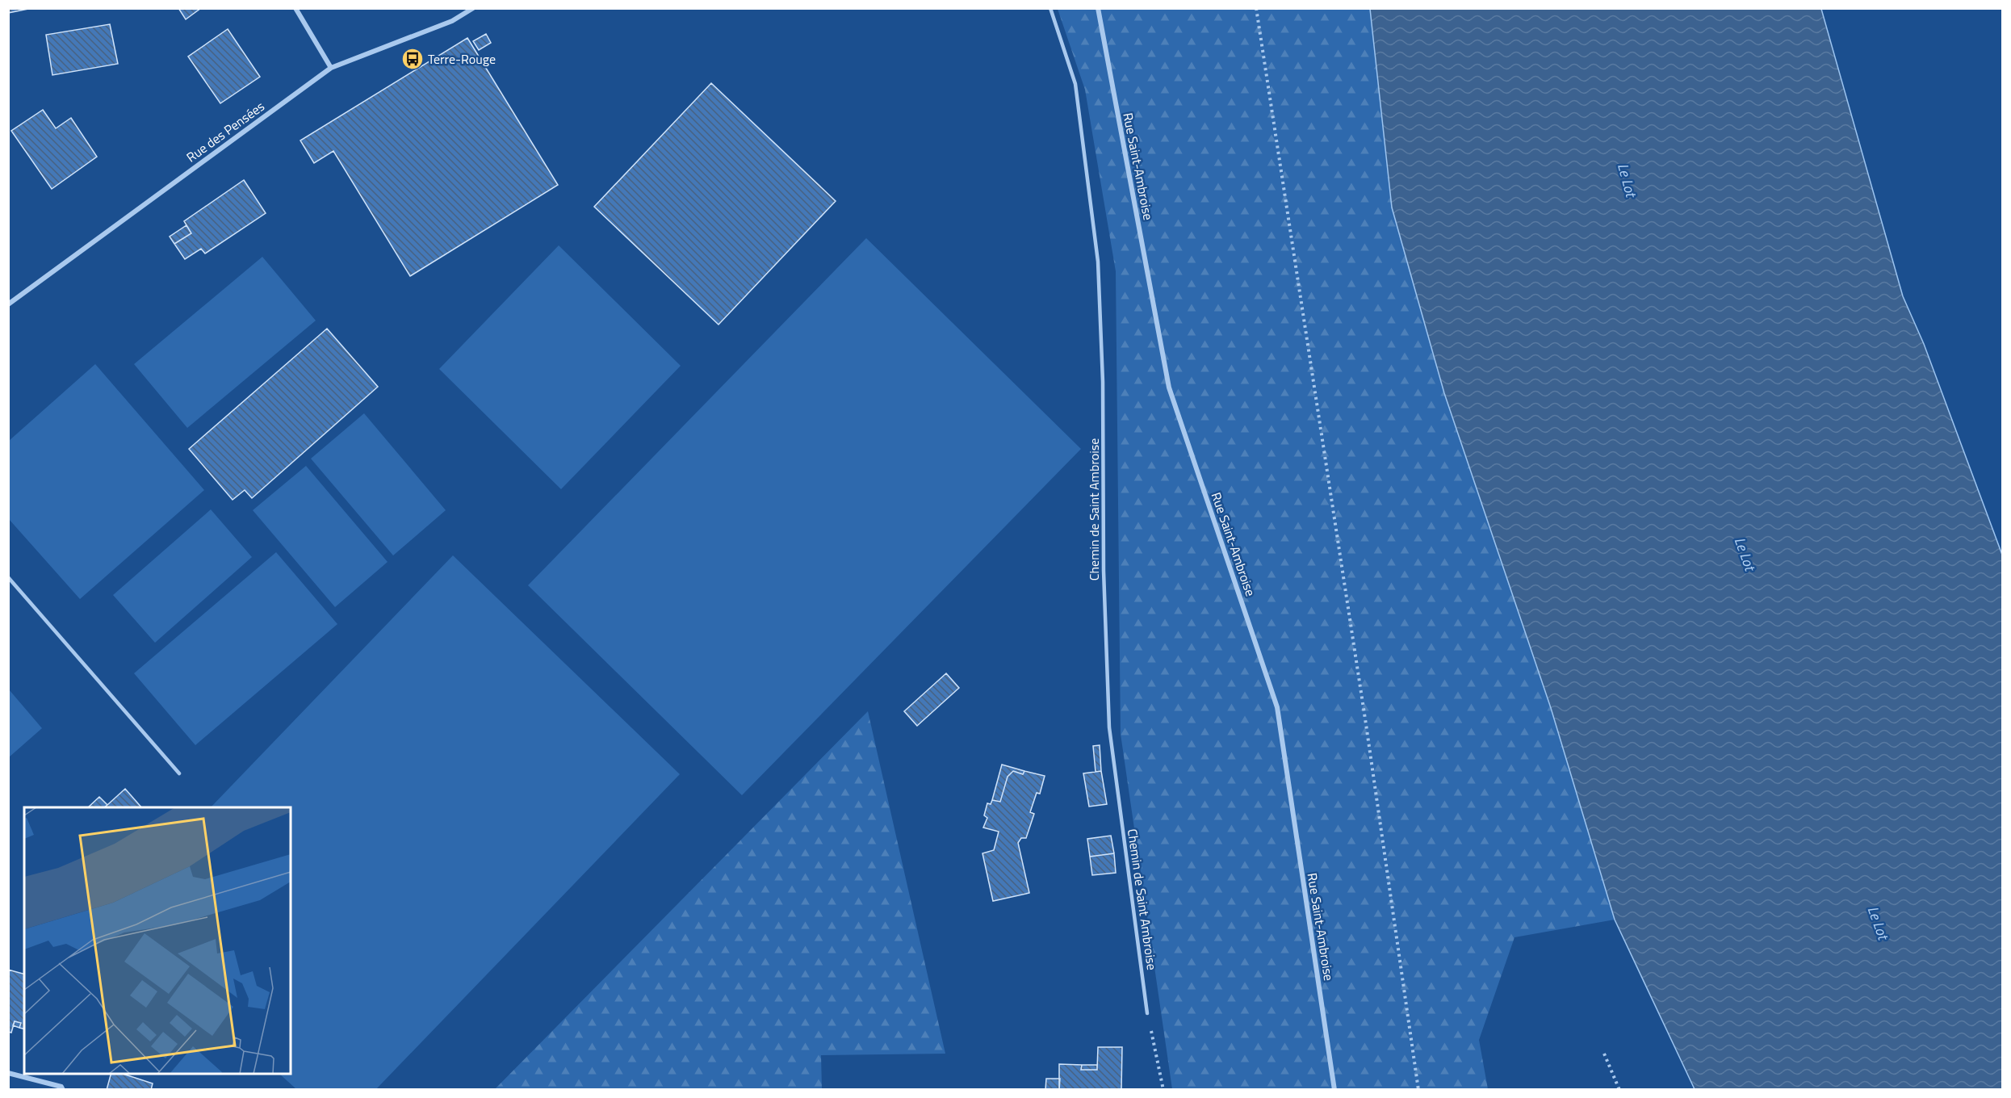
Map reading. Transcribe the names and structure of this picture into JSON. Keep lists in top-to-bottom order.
{
  "streets": {
    "street": ["Rue des Pensées", "Rue Saint-Ambroise"],
    "lane": ["Chemin de Saint Ambroise"]
  },
  "water": ["Le Lot"],
  "places": {
    "bus stop": ["Terre-Rouge"]
  }
}
